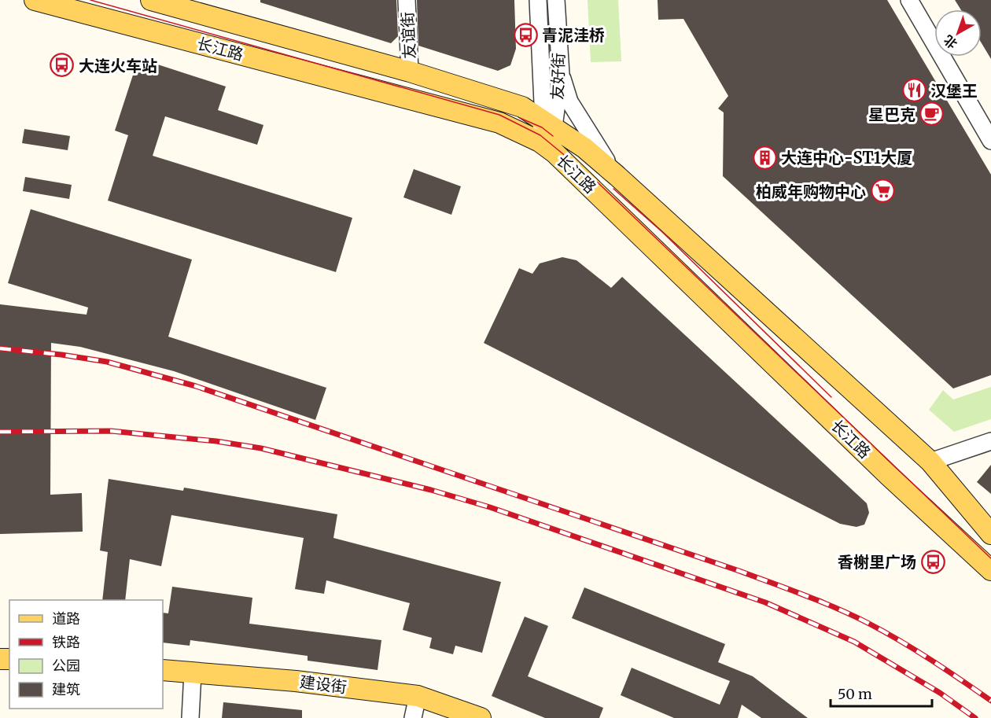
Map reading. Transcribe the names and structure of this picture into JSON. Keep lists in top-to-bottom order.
{
  "streets": {
    "main road": ["长江路", "建设街"],
    "street": ["友谊街", "友好街"]
  },
  "crossings": [
    ["友谊街", "长江路"],
    ["长江路", "友好街"]
  ],
  "places": {
    "bus stop": ["青泥洼桥", "大连火车站", "香榭里广场"],
    "restaurant": ["汉堡王"],
    "cafe": ["星巴克"],
    "building": ["大连中心-ST1大厦"],
    "supermarket": ["柏威年购物中心"]
  },
  "legend": [
    "道路",
    "铁路",
    "公园",
    "建筑"
  ],
  "scale_bar": "50 m",
  "north": "bottom left"
}
